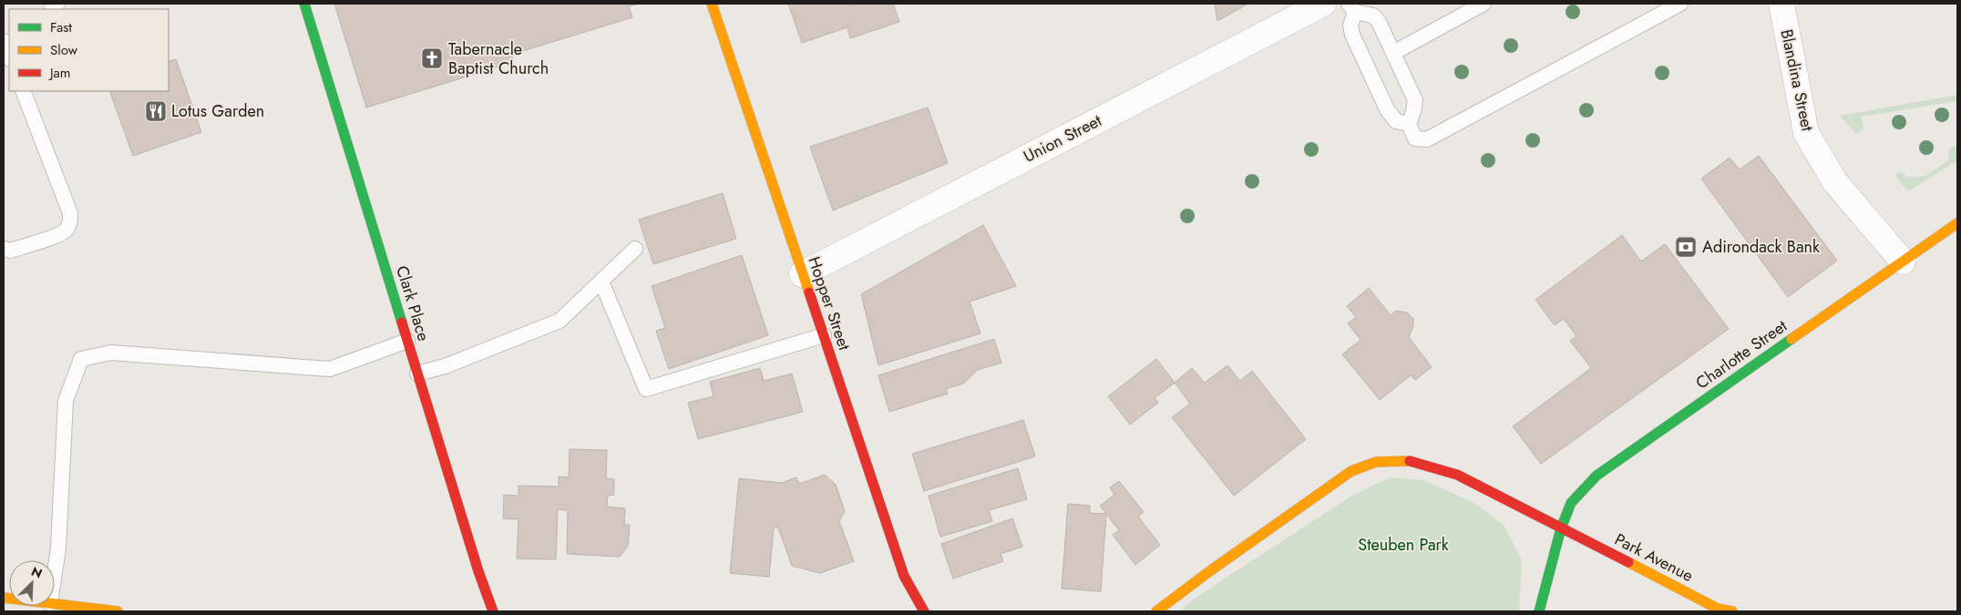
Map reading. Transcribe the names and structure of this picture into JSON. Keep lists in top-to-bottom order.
{
  "streets": {
    "street": [
      "Blandina Street",
      "Union Street",
      "Clark Place",
      "Hopper Street",
      "Charlotte Street",
      "Park Avenue"
    ]
  },
  "crossings": [
    ["Blandina Street", "Charlotte Street"],
    ["Union Street", "Hopper Street"],
    ["Charlotte Street", "Park Avenue"]
  ],
  "parks": ["Steuben Park"],
  "places": {
    "church": ["Tabernacle Baptist Church"],
    "restaurant": ["Lotus Garden"],
    "bank": ["Adirondack Bank"]
  },
  "legend": ["Fast", "Slow", "Jam"],
  "north": "top right"
}
